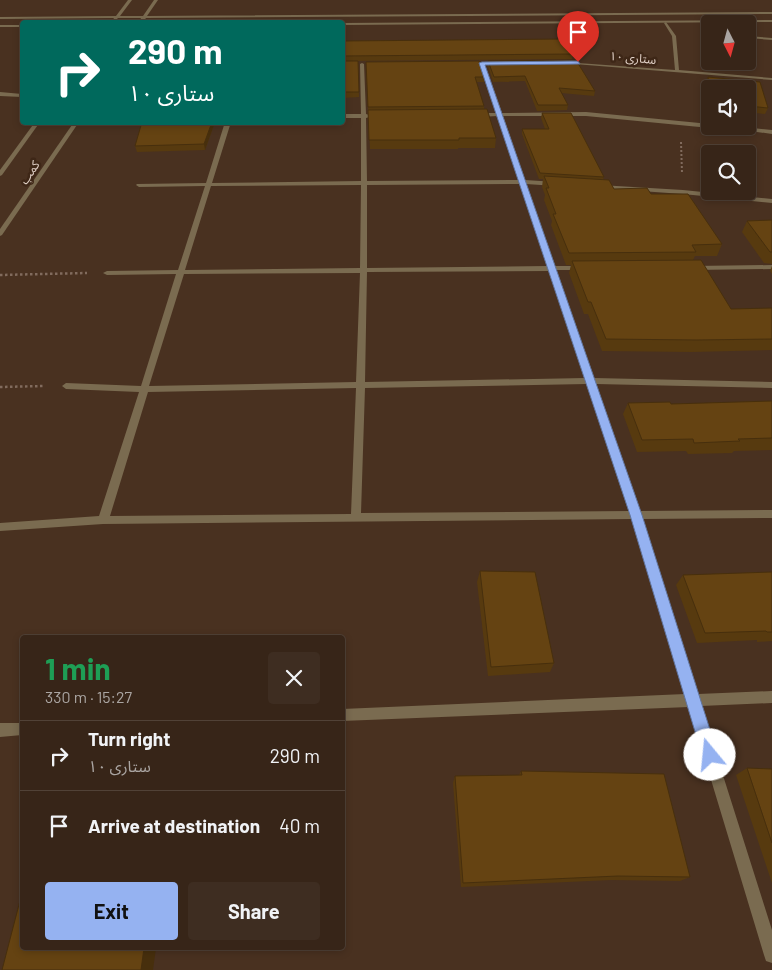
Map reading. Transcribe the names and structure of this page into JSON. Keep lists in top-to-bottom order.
{
  "streets": {
    "street": ["ستاری ۱۰", "کمب"]
  },
  "north": "bottom",
  "page": {
    "turn": ["290 m", "ستاری ۱۰"],
    "heading": ["1 min", "330 m · 15:27"],
    "list": [
      {
        "name": "Turn right",
        "note": "ستاری ۱۰",
        "value": "290 m"
      },
      {
        "name": "Arrive at destination",
        "value": "40 m"
      }
    ],
    "buttons": ["Exit", "Share"]
  }
}
